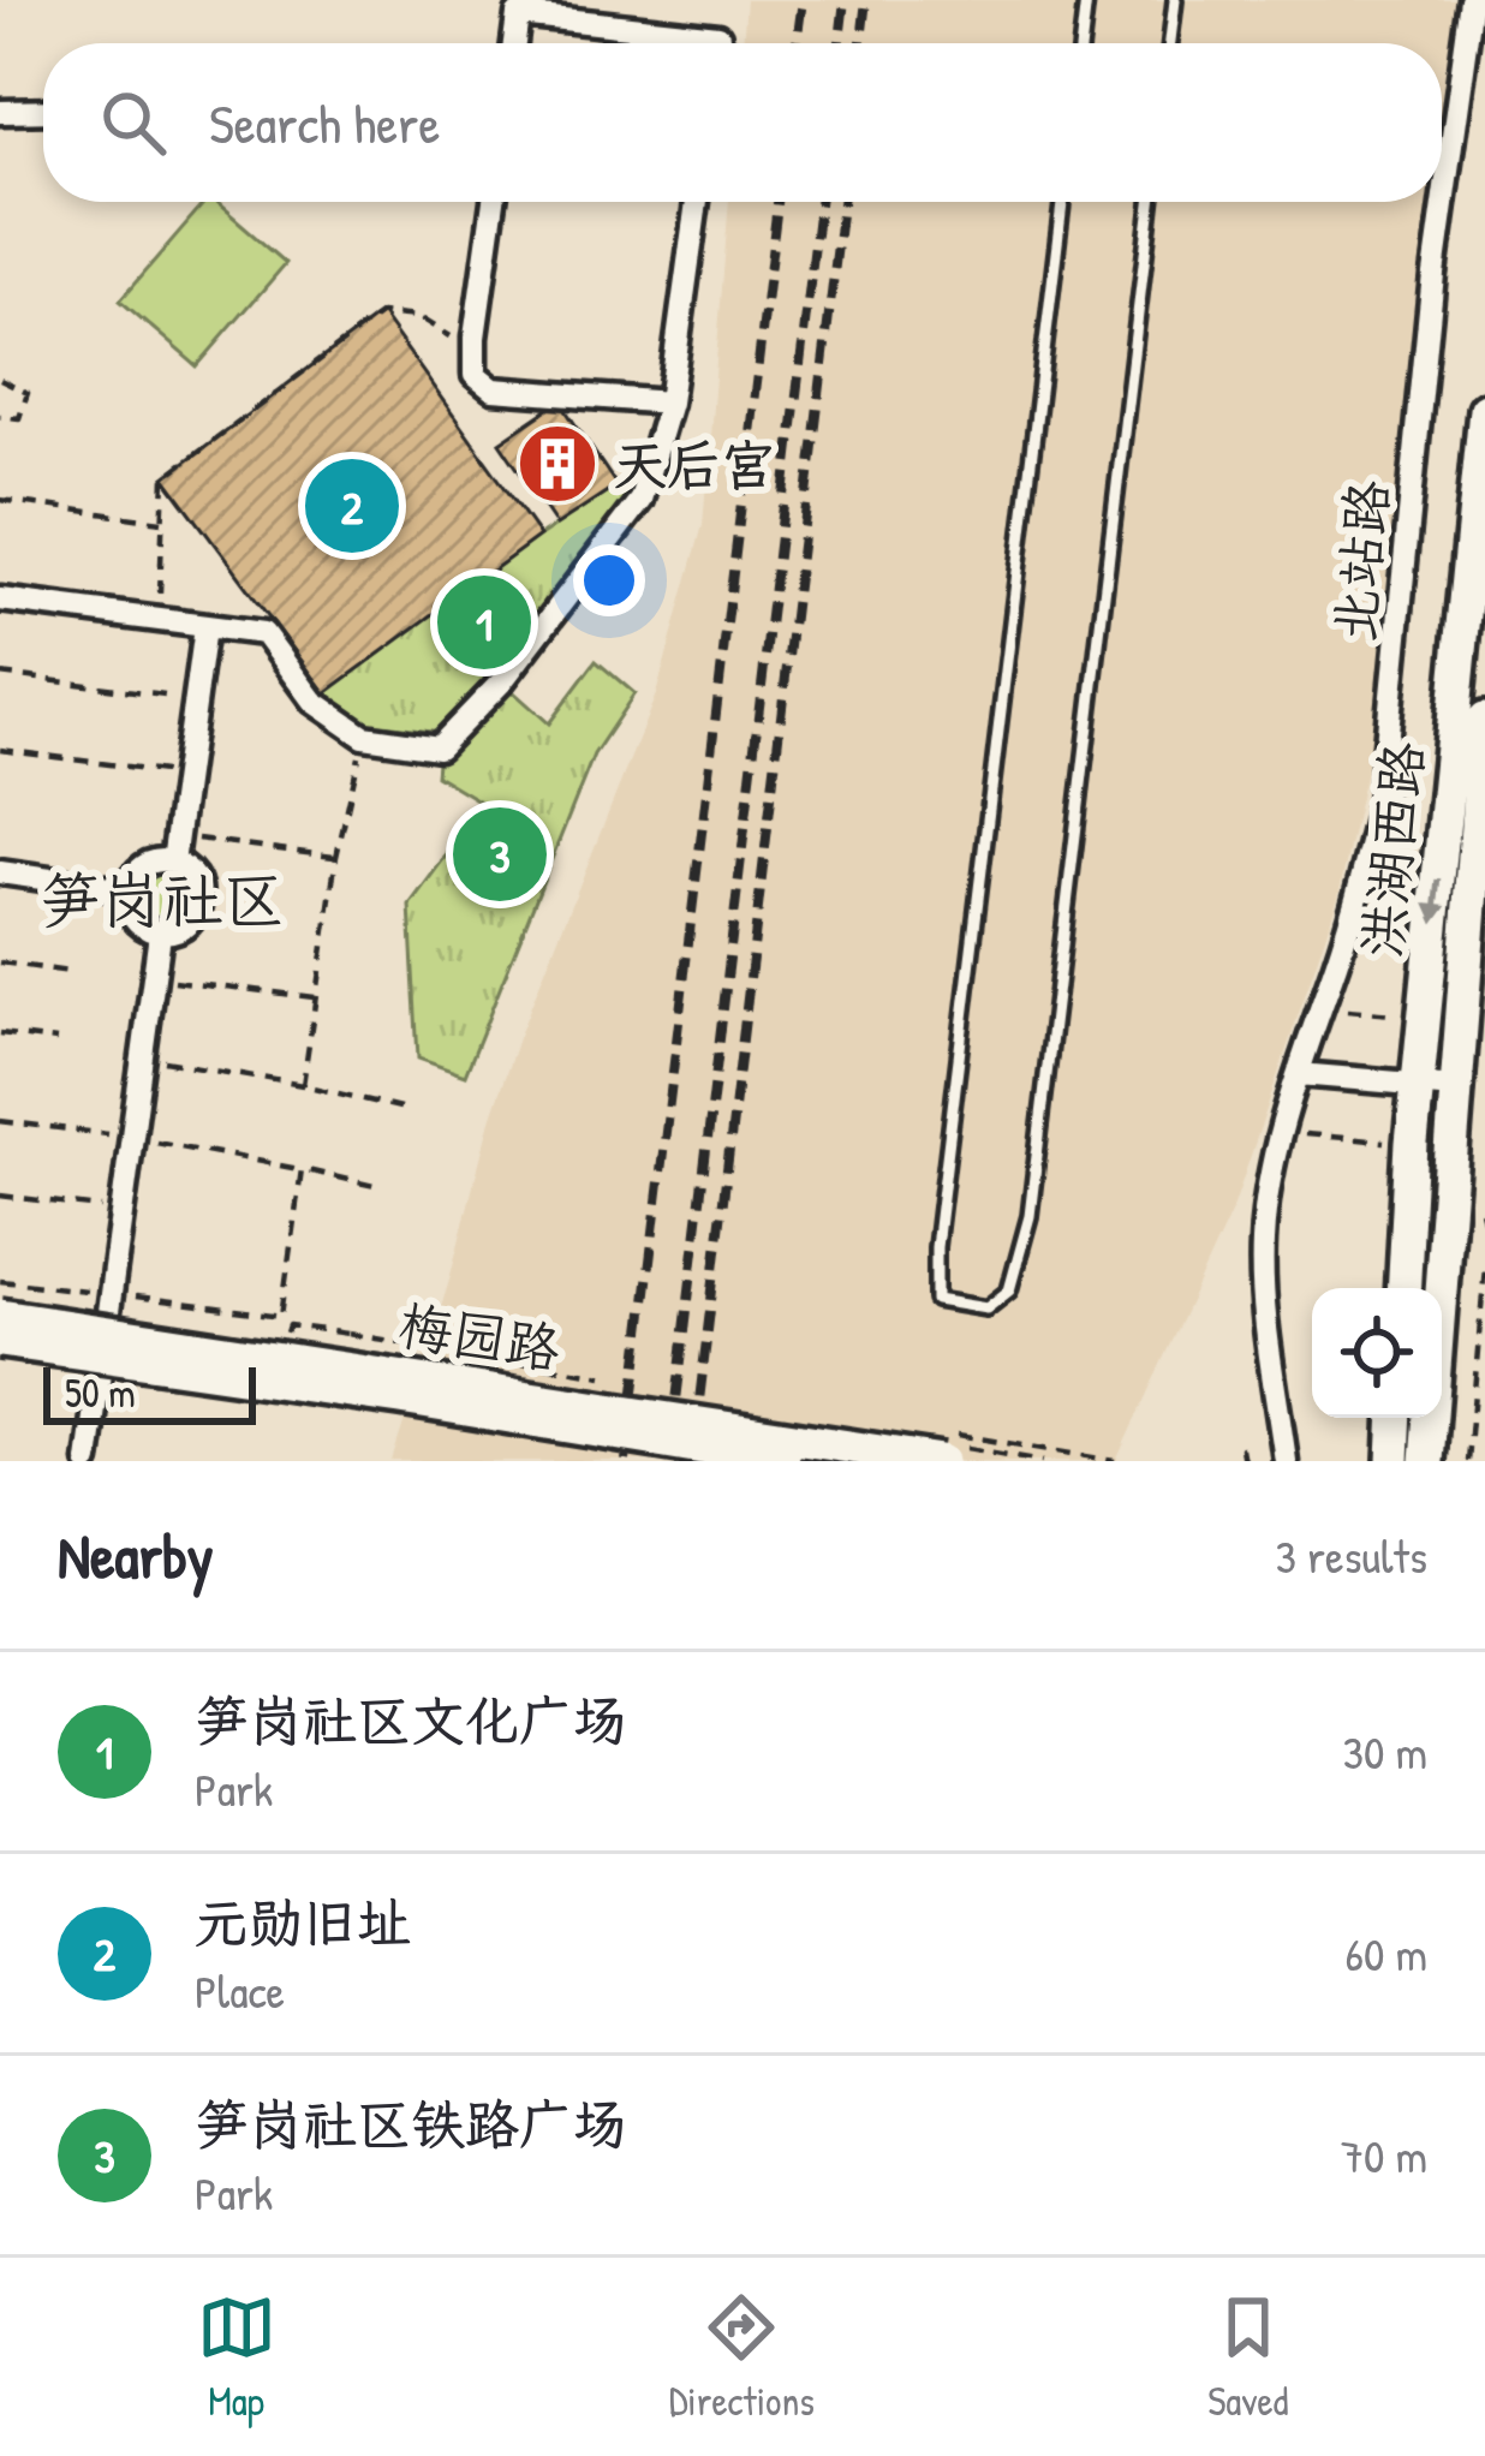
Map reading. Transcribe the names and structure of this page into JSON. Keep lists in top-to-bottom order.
{
  "streets": {
    "main road": ["洪湖西路", "梅园路"],
    "street": ["北站路"]
  },
  "districts": ["笋岗社区"],
  "places": {
    "building": ["天后宫"]
  },
  "scale_bar": "50 m",
  "page": {
    "search": "Search here",
    "pins": ["2", "1", "3"],
    "scale": "50 m",
    "heading": ["Nearby", "3 results"],
    "list": [
      {
        "mark": "1",
        "name": "笋岗社区文化广场",
        "note": "Park",
        "value": "30 m"
      },
      {
        "mark": "2",
        "name": "元勋旧址",
        "note": "Place",
        "value": "60 m"
      },
      {
        "mark": "3",
        "name": "笋岗社区铁路广场",
        "note": "Park",
        "value": "70 m"
      }
    ],
    "nav": ["Map", "Directions", "Saved"]
  }
}
